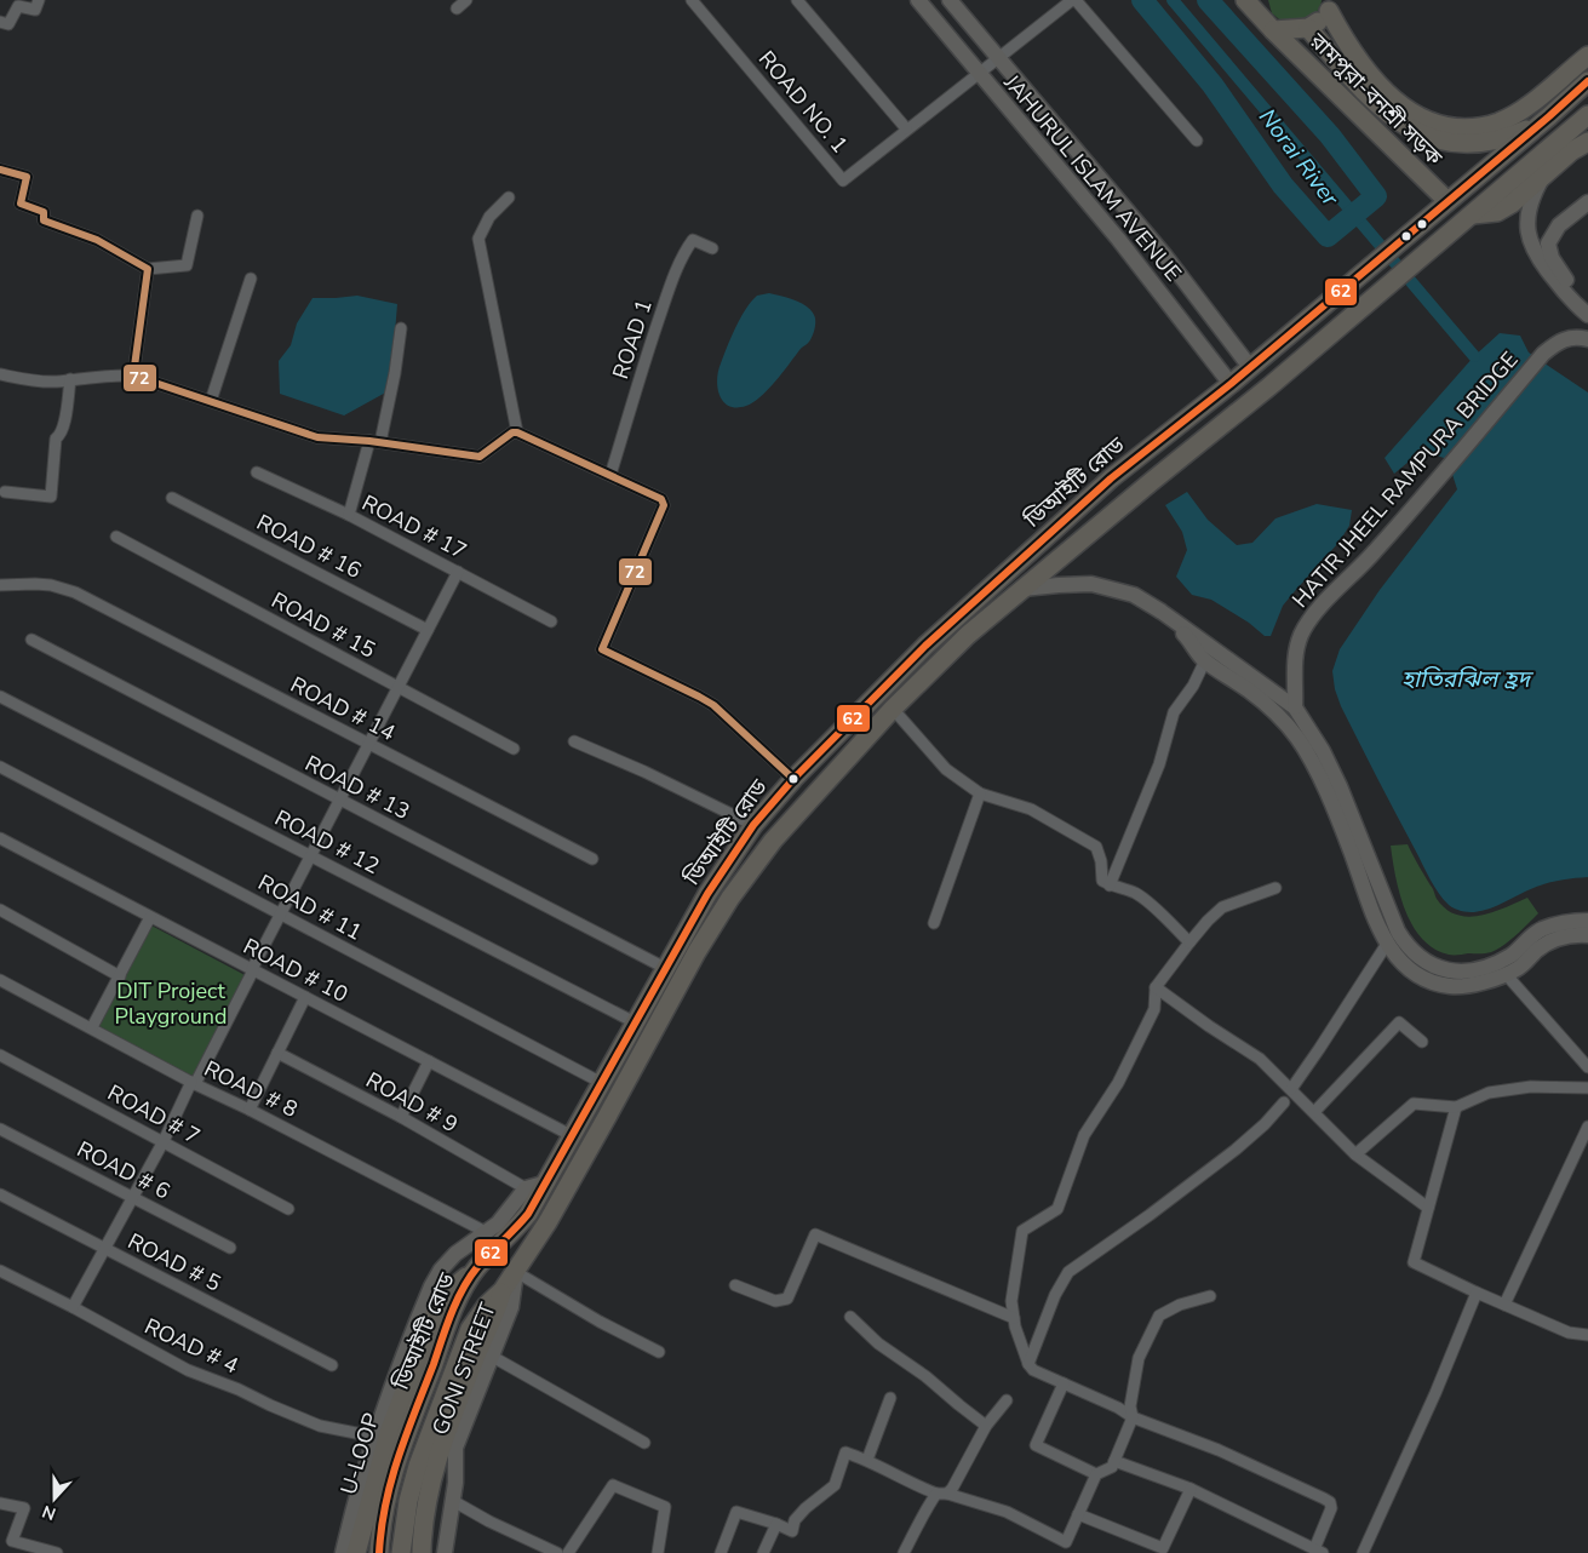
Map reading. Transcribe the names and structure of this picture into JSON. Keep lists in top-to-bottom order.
{
  "streets": {
    "main road": [
      "রামপুরা-বনশ্রী সড়ক",
      "JAHURUL ISLAM AVENUE",
      "HATIR JHEEL RAMPURA BRIDGE",
      "ডিআইটি রোড",
      "GONI STREET",
      "U-LOOP"
    ],
    "street": [
      "ROAD NO. 1",
      "ROAD 1",
      "ROAD # 17",
      "ROAD # 16",
      "ROAD # 15",
      "ROAD # 14",
      "ROAD # 13",
      "ROAD # 12",
      "ROAD # 11",
      "ROAD # 10",
      "ROAD # 8",
      "ROAD # 9",
      "ROAD # 7",
      "ROAD # 6",
      "ROAD # 5",
      "ROAD # 4"
    ]
  },
  "crossings": [
    ["রামপুরা-বনশ্রী সড়ক", "ডিআইটি রোড"],
    ["ROAD NO. 1", "JAHURUL ISLAM AVENUE"],
    ["JAHURUL ISLAM AVENUE", "ডিআইটি রোড"],
    ["ডিআইটি রোড", "ROAD # 13"],
    ["ডিআইটি রোড", "ROAD # 12"],
    ["ডিআইটি রোড", "ROAD # 11"],
    ["ডিআইটি রোড", "ROAD # 10"],
    ["ডিআইটি রোড", "GONI STREET"],
    ["ডিআইটি রোড", "U-LOOP"]
  ],
  "water": ["Norai River", "হাতিরঝিল হ্রদ"],
  "parks": ["DIT Project Playground"],
  "lines": ["transit line 62", "transit line 72"],
  "north": "bottom"
}
